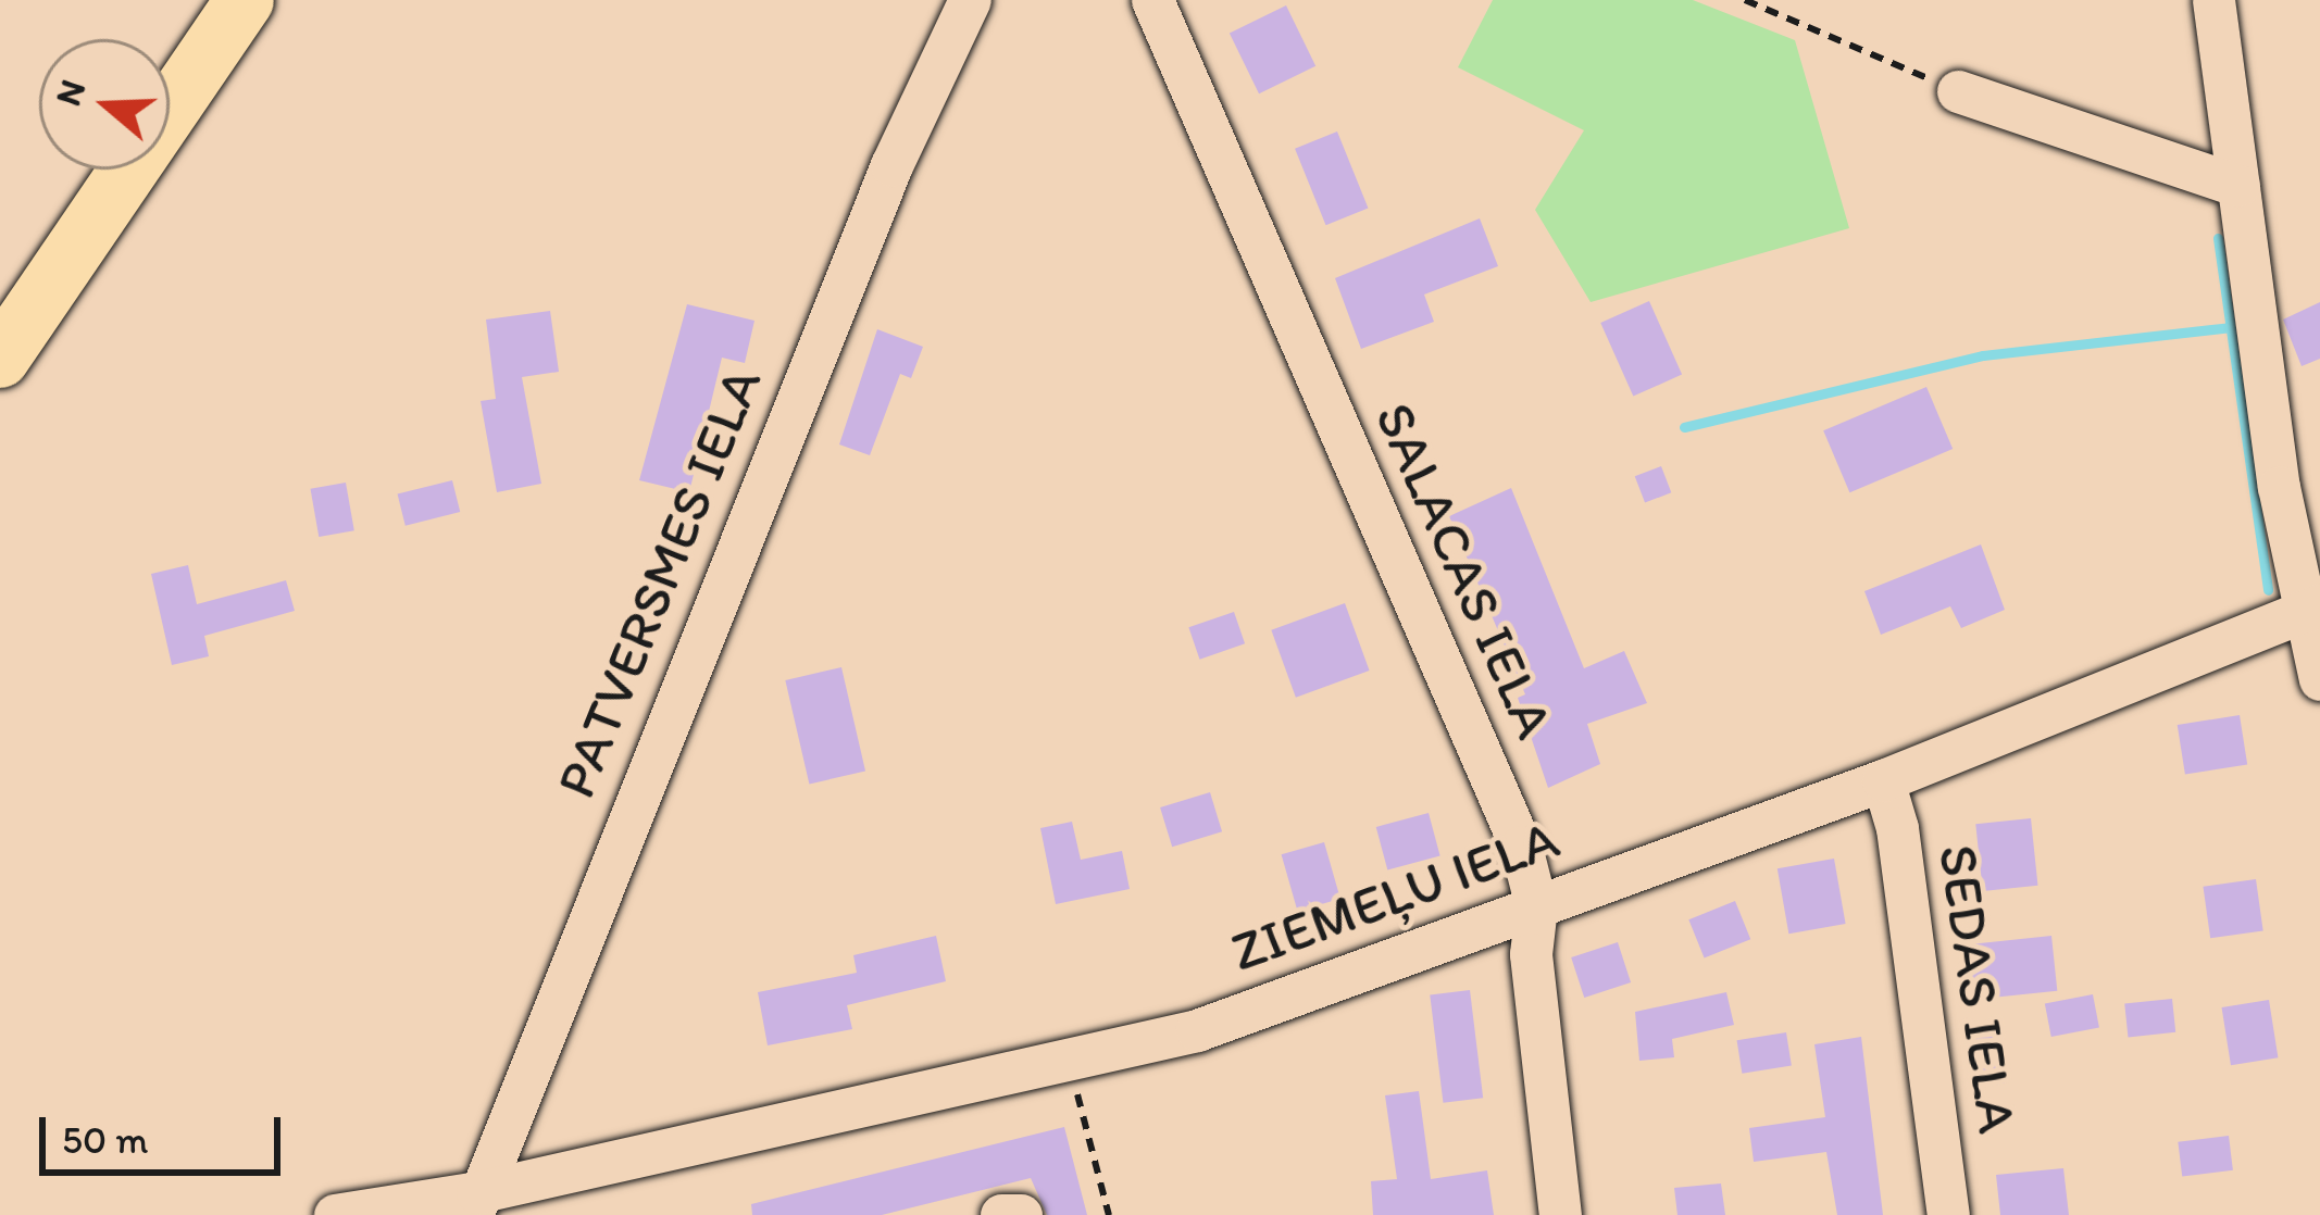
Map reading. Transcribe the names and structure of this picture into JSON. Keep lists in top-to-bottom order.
{
  "streets": {
    "street": [
      "SALACAS IELA",
      "PATVERSMES IELA",
      "ZIEMEĻU IELA",
      "SEDAS IELA"
    ]
  },
  "crossings": [
    ["SALACAS IELA", "ZIEMEĻU IELA"],
    ["PATVERSMES IELA", "ZIEMEĻU IELA"],
    ["ZIEMEĻU IELA", "SEDAS IELA"]
  ],
  "scale_bar": "50 m",
  "north": "left"
}
